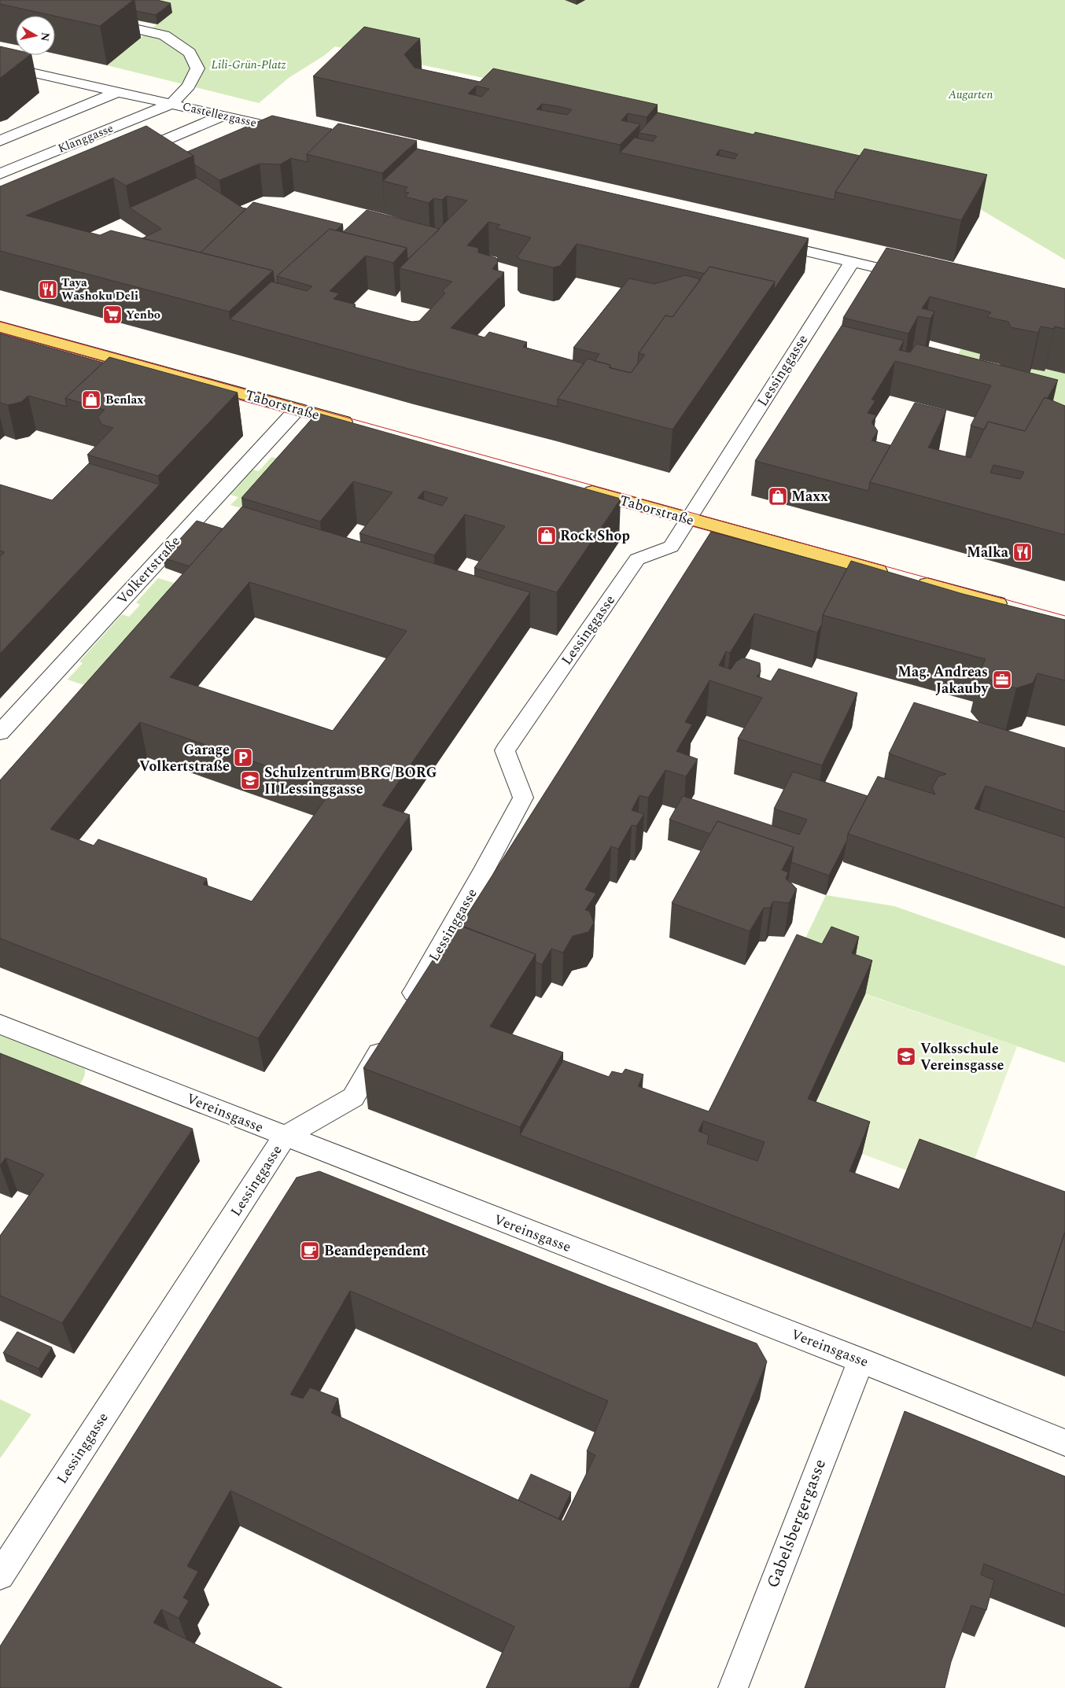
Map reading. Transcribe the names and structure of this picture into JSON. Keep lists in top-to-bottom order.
{
  "streets": {
    "main road": ["Taborstraße"],
    "street": [
      "Castellezgasse",
      "Klanggasse",
      "Lessinggasse",
      "Volkertstraße",
      "Vereinsgasse",
      "Gabelsbergergasse"
    ]
  },
  "crossings": [
    ["Castellezgasse", "Klanggasse"],
    ["Lessinggasse", "Taborstraße"],
    ["Lessinggasse", "Vereinsgasse"],
    ["Taborstraße", "Volkertstraße"],
    ["Vereinsgasse", "Gabelsbergergasse"]
  ],
  "parks": ["Lili-Grün-Platz", "Augarten"],
  "places": {
    "restaurant": ["Taya Washoku Deli", "Malka"],
    "supermarket": ["Yenbo"],
    "shop": ["Benlax", "Maxx", "Rock Shop"],
    "office": ["Mag. Andreas Jakauby"],
    "parking": ["Garage Volkertstraße"],
    "school or university": ["Schulzentrum BRG/BORG II Lessinggasse", "Volksschule Vereinsgasse"],
    "cafe": ["Beandependent"]
  },
  "north": "right"
}
